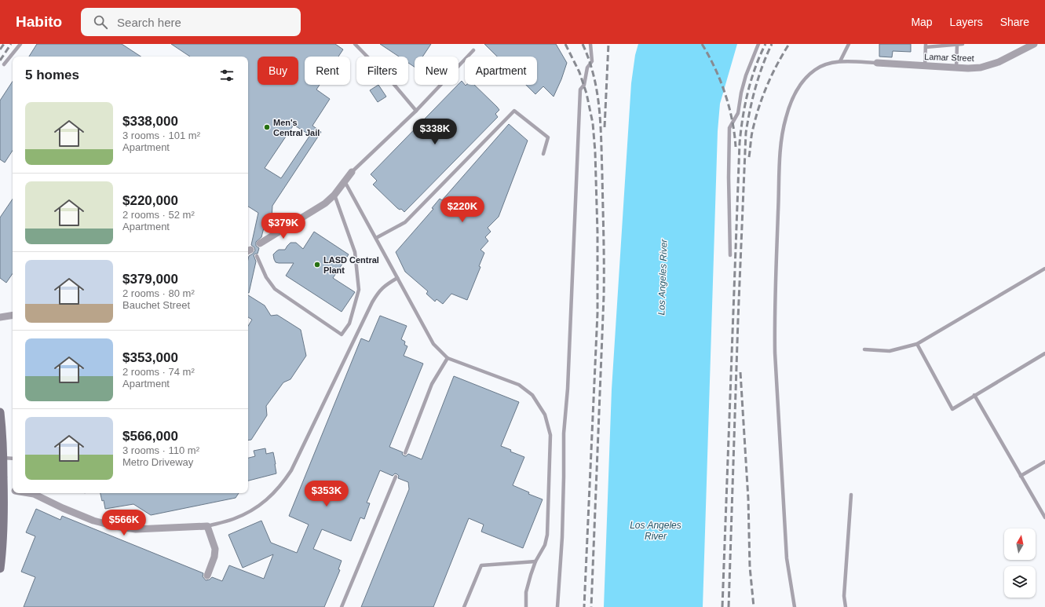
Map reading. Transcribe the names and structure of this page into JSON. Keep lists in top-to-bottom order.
{
  "streets": {
    "street": ["Lamar Street"]
  },
  "water": ["Los Angeles River"],
  "places": ["Men's Central Jail", "LASD Central Plant"],
  "north": "top",
  "page": {
    "header": "Habito",
    "search": "Search here",
    "nav": ["Map", "Layers", "Share"],
    "chip": [
      "Buy",
      "Rent",
      "Filters",
      "New",
      "Apartment"
    ],
    "heading": "5 homes",
    "list": [
      {
        "name": "$338,000",
        "note": "3 rooms · 101 m² · Apartment"
      },
      {
        "name": "$220,000",
        "note": "2 rooms · 52 m² · Apartment"
      },
      {
        "name": "$379,000",
        "note": "2 rooms · 80 m² · Bauchet Street"
      },
      {
        "name": "$353,000",
        "note": "2 rooms · 74 m² · Apartment"
      },
      {
        "name": "$566,000",
        "note": "3 rooms · 110 m² · Metro Driveway"
      }
    ],
    "price": [
      "$338K",
      "$220K",
      "$379K",
      "$353K",
      "$566K"
    ]
  }
}
